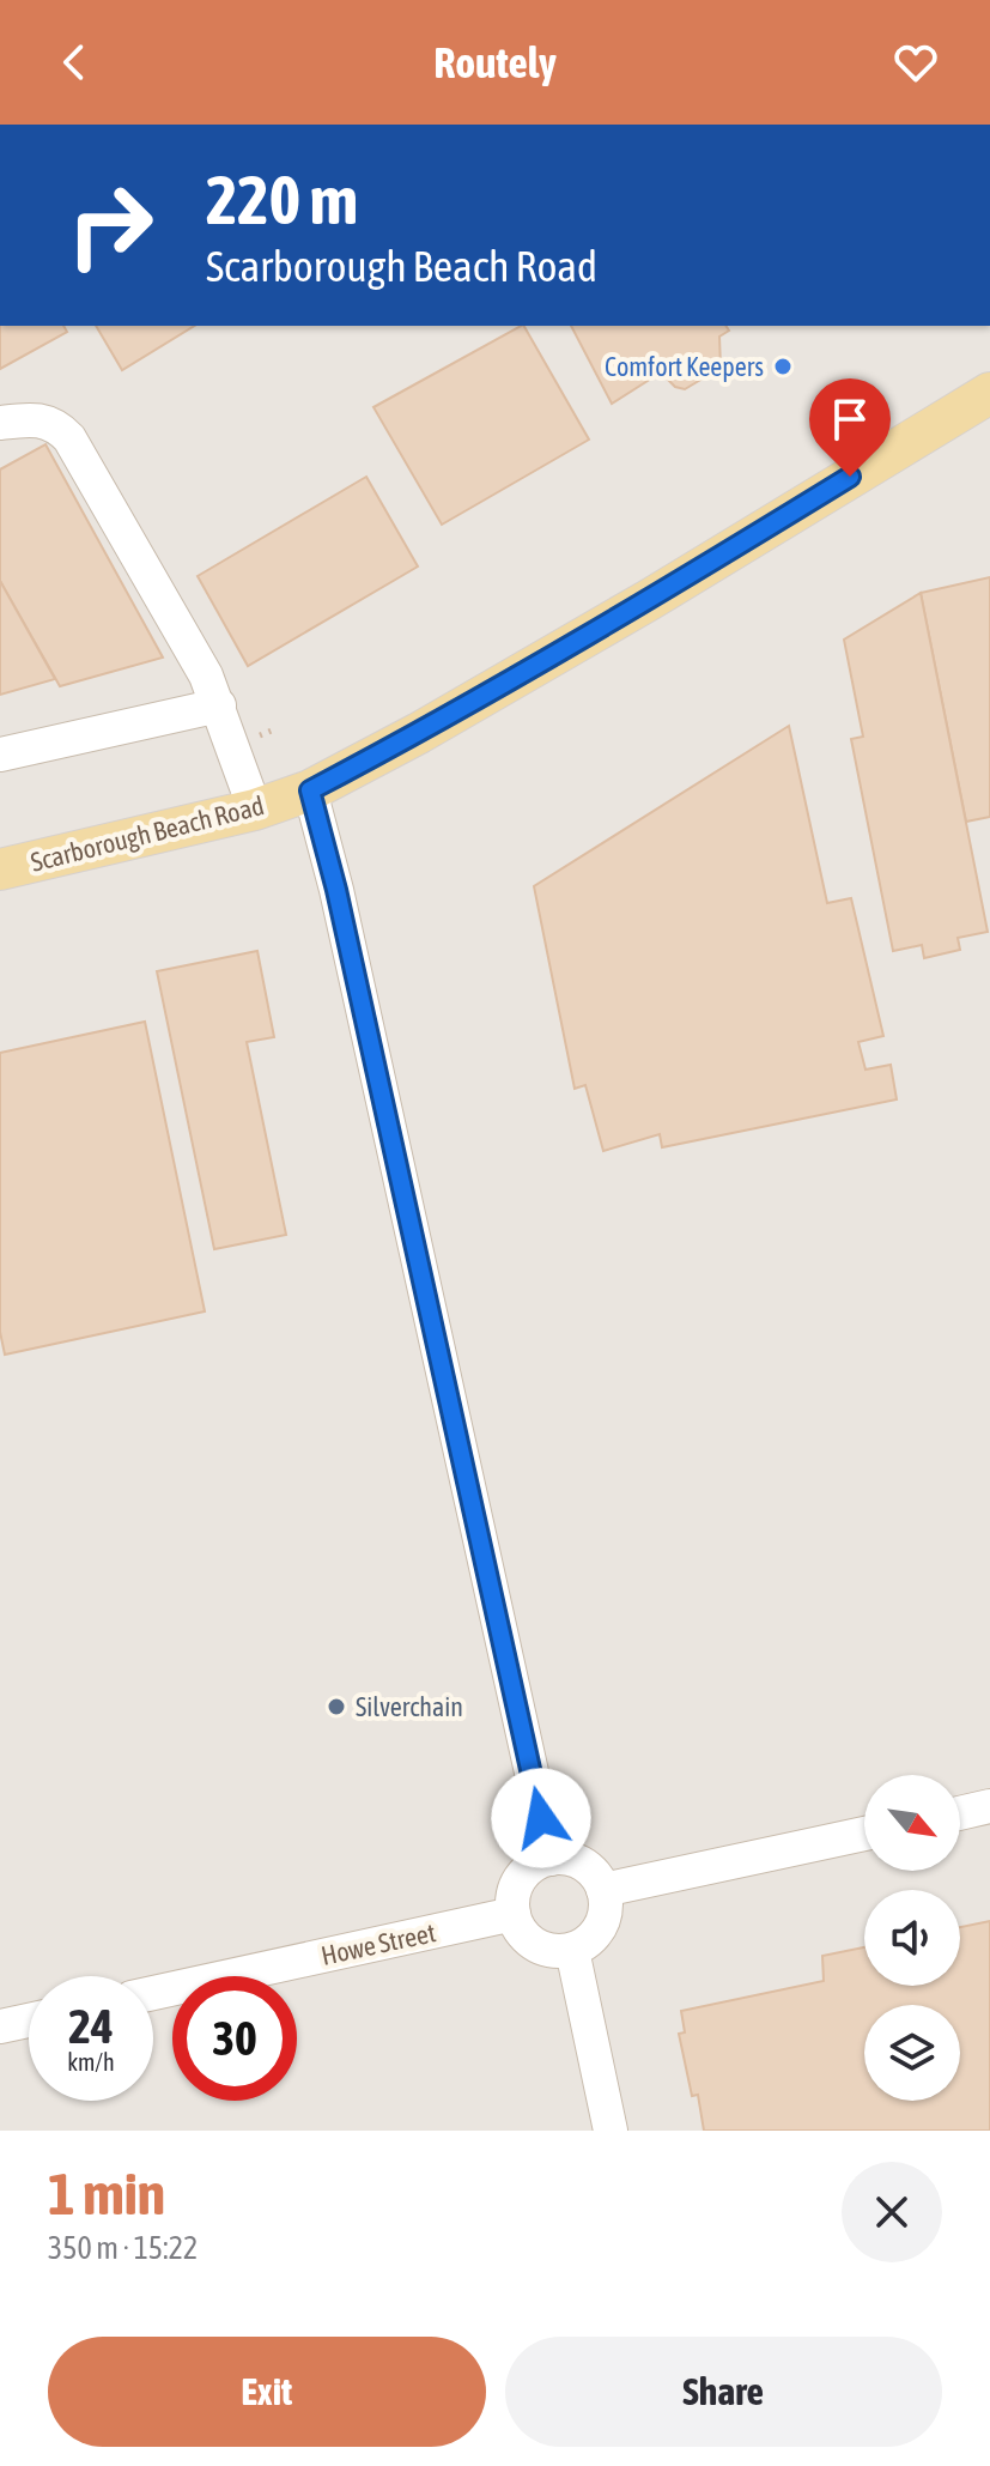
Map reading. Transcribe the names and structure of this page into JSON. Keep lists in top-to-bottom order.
{
  "streets": {
    "main road": ["Scarborough Beach Road"],
    "street": ["Howe Street"]
  },
  "places": ["Comfort Keepers", "Silverchain"],
  "north": "bottom right",
  "page": {
    "header": "Routely",
    "turn": ["220 m", "Scarborough Beach Road"],
    "speed": "24 km/h",
    "limit": "30",
    "heading": ["1 min", "350 m · 15:22"],
    "buttons": ["Exit", "Share"]
  }
}
